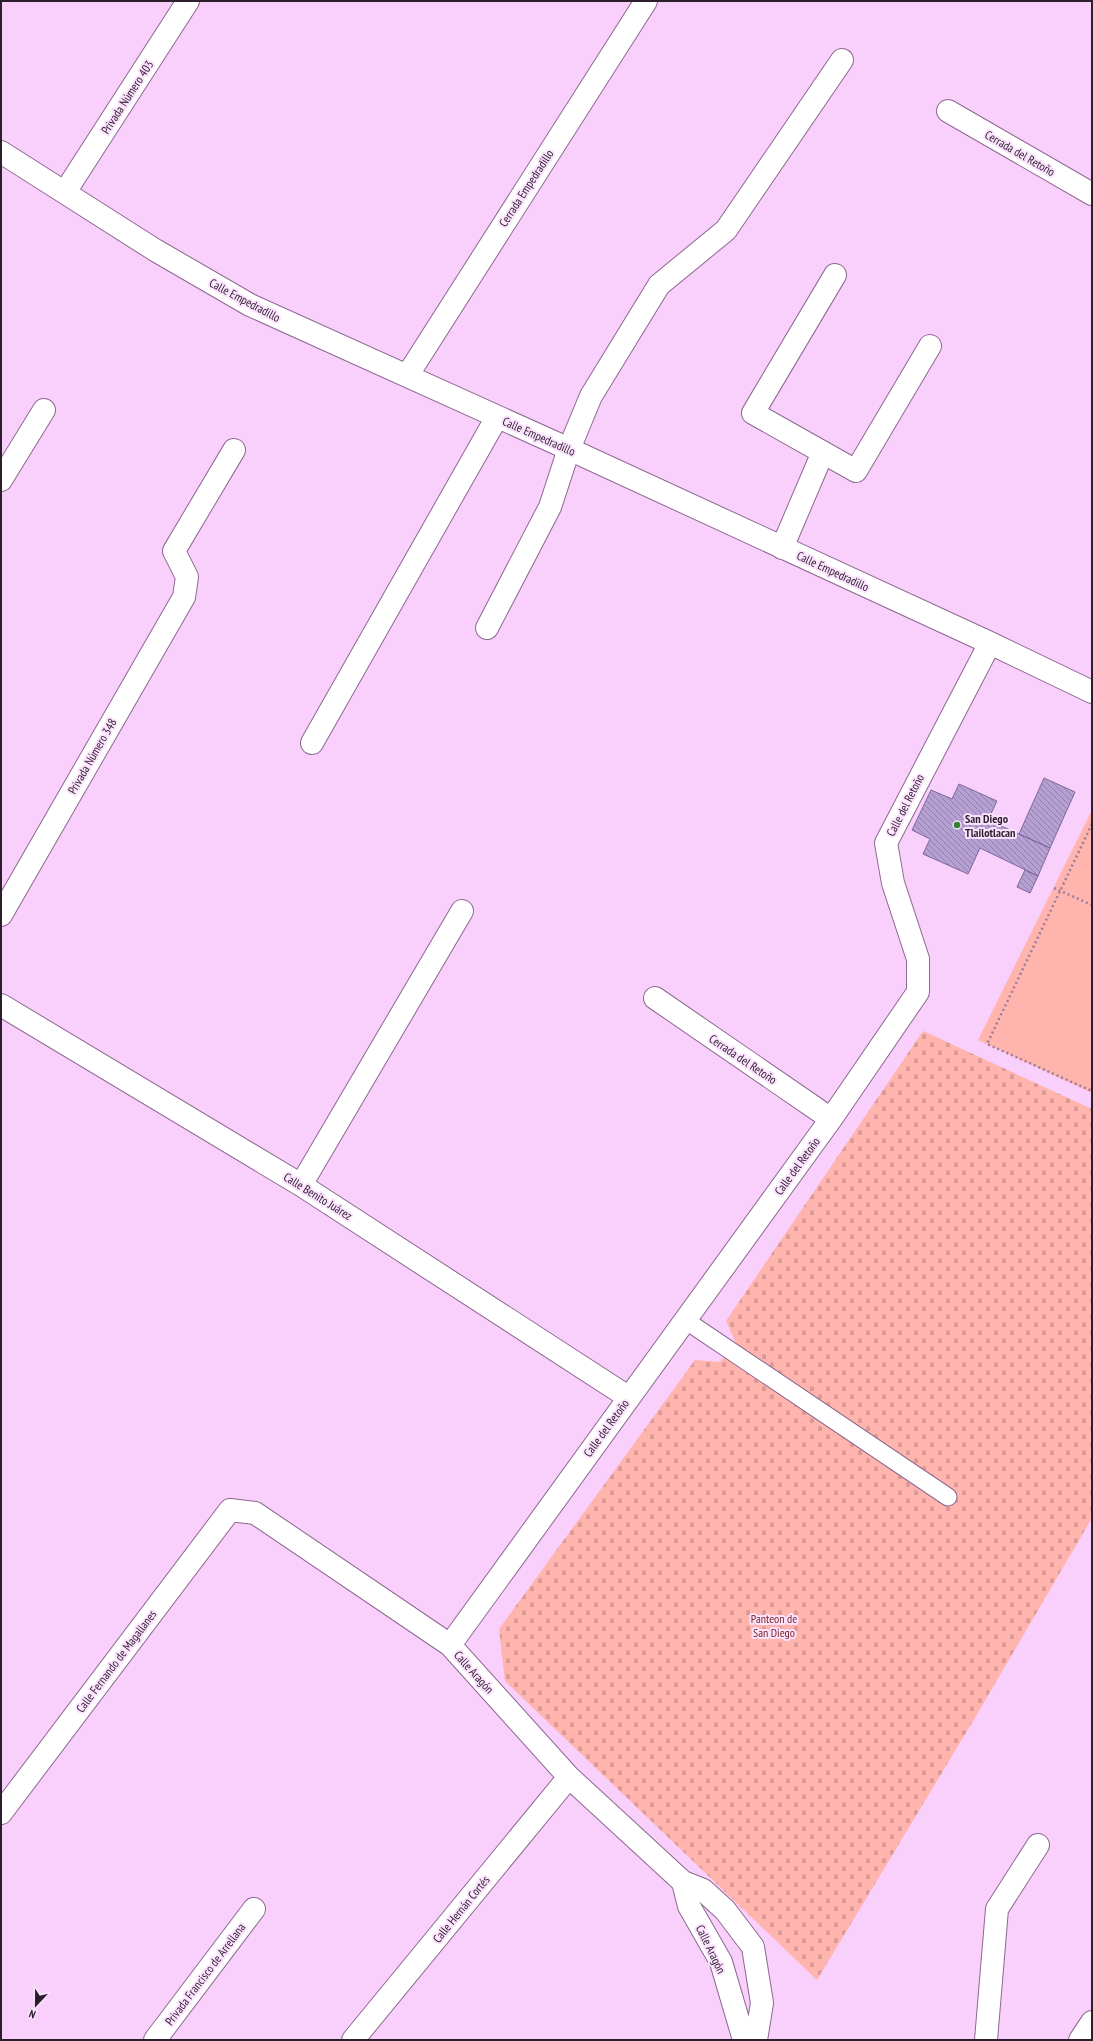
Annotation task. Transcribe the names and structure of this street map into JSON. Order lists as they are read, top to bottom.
{
  "streets": {
    "street": [
      "Privada Número 403",
      "Cerrada del Retoño",
      "Cerrada Empedradillo",
      "Calle Empedradillo",
      "Privada Número 348",
      "Calle del Retoño",
      "Calle Benito Juárez",
      "Calle Fernando de Magallanes",
      "Calle Aragón",
      "Calle Hernán Cortés",
      "Privada Francisco de Arrellana"
    ]
  },
  "crossings": [
    ["Privada Número 403", "Calle Empedradillo"],
    ["Cerrada del Retoño", "Calle del Retoño"],
    ["Cerrada Empedradillo", "Calle Empedradillo"],
    ["Calle Empedradillo", "Calle del Retoño"],
    ["Calle del Retoño", "Calle Benito Juárez"],
    ["Calle del Retoño", "Calle Aragón"],
    ["Calle Fernando de Magallanes", "Calle Aragón"],
    ["Calle Aragón", "Calle Hernán Cortés"]
  ],
  "parks": ["Panteon de San Diego"],
  "places": ["San Diego Tlailotlacan"],
  "north": "bottom"
}
